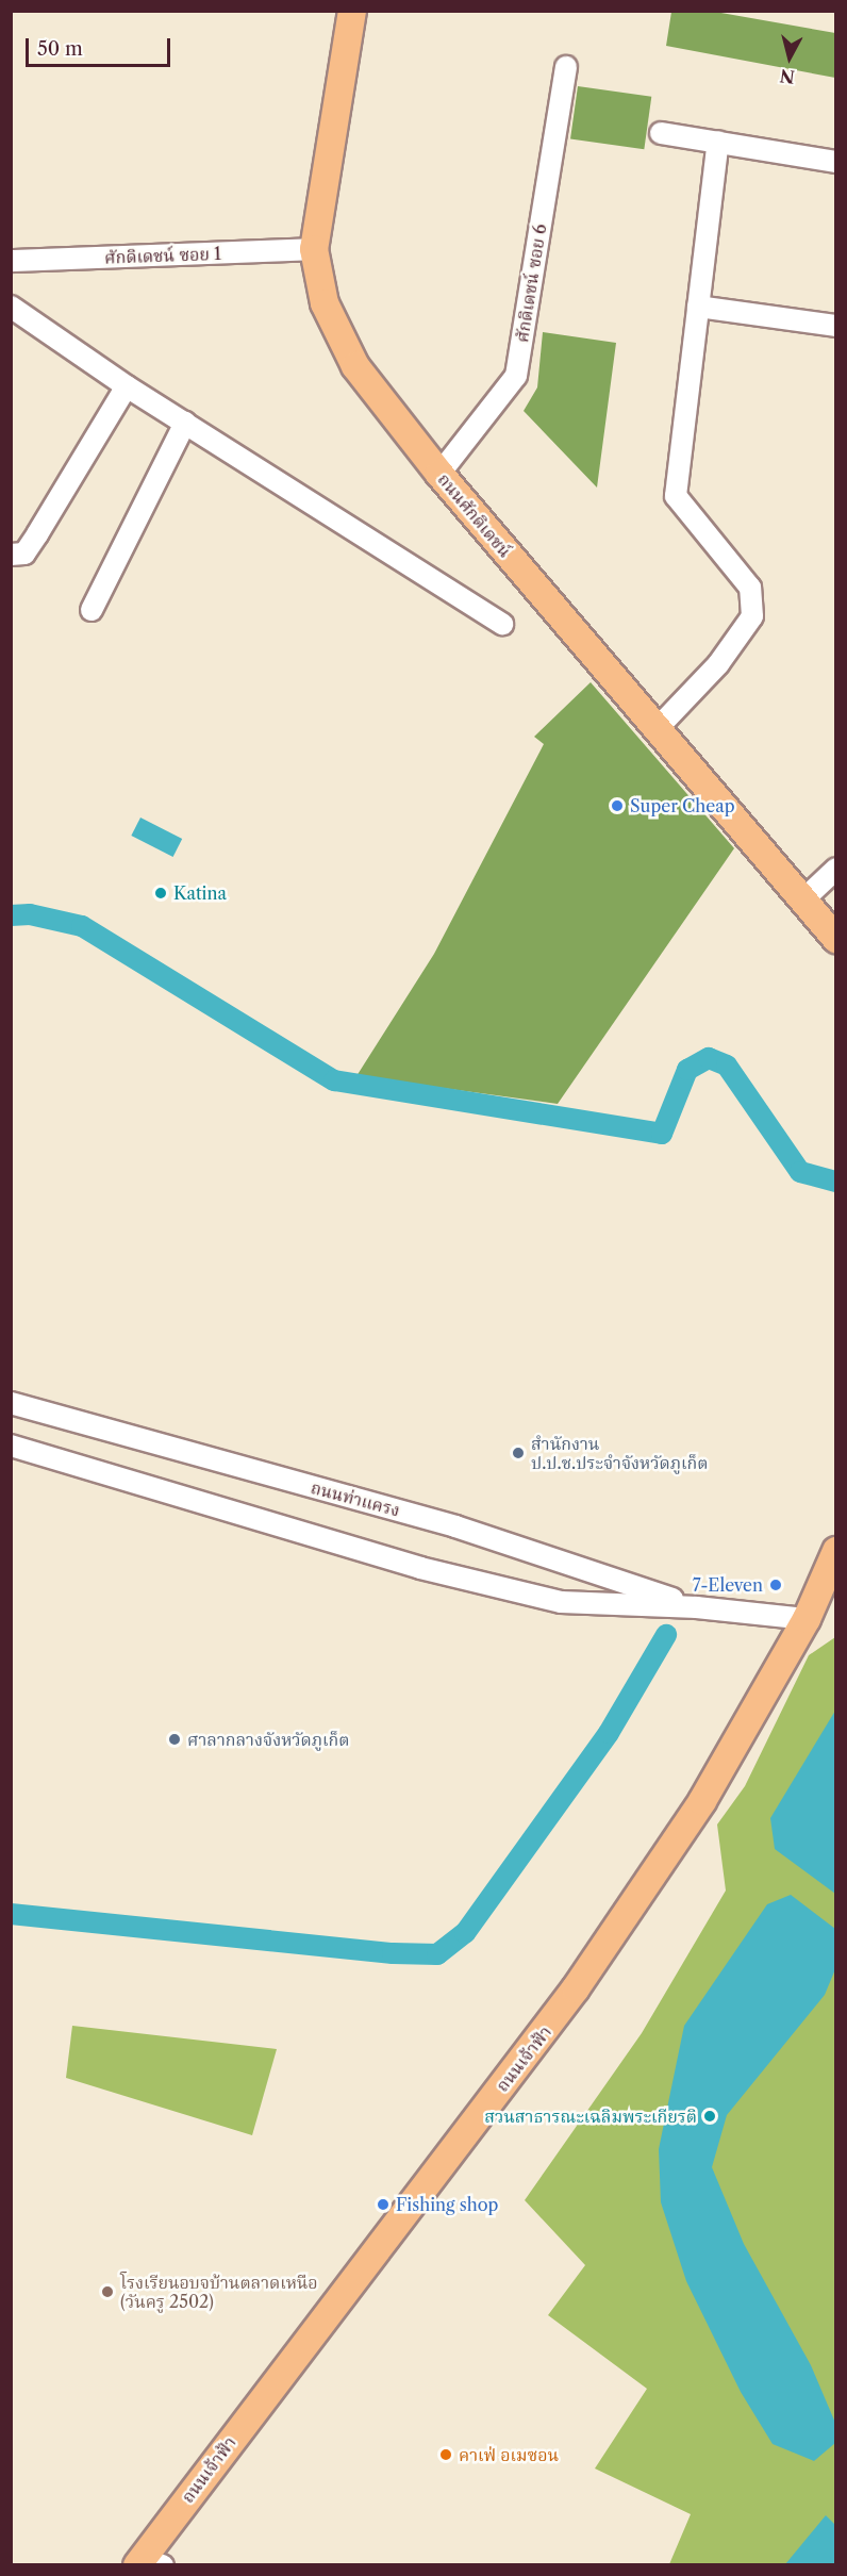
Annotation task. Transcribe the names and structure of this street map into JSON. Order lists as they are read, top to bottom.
{
  "streets": {
    "main road": ["ถนนศักดิเดชน์", "ถนนเจ้าฟ้า"],
    "street": ["ศักดิเดชน์ ซอย 1", "ศักดิเดชน์ ซอย 6", "ถนนท่าแครง"]
  },
  "crossings": [
    ["ศักดิเดชน์ ซอย 1", "ถนนศักดิเดชน์"],
    ["ศักดิเดชน์ ซอย 6", "ถนนศักดิเดชน์"],
    ["ถนนท่าแครง", "ถนนเจ้าฟ้า"]
  ],
  "places": [
    "Super Cheap",
    "Katina",
    "สำนักงาน ป.ป.ช.ประจำจังหวัดภูเก็ต",
    "7-Eleven",
    "ศาลากลางจังหวัดภูเก็ต",
    "สวนสาธารณะเฉลิมพระเกียรติ",
    "Fishing shop",
    "โรงเรียนอบจบ้านตลาดเหนือ (วันครู 2502)",
    "คาเฟ่ อเมซอน"
  ],
  "scale_bar": "50 m",
  "north": "bottom"
}
